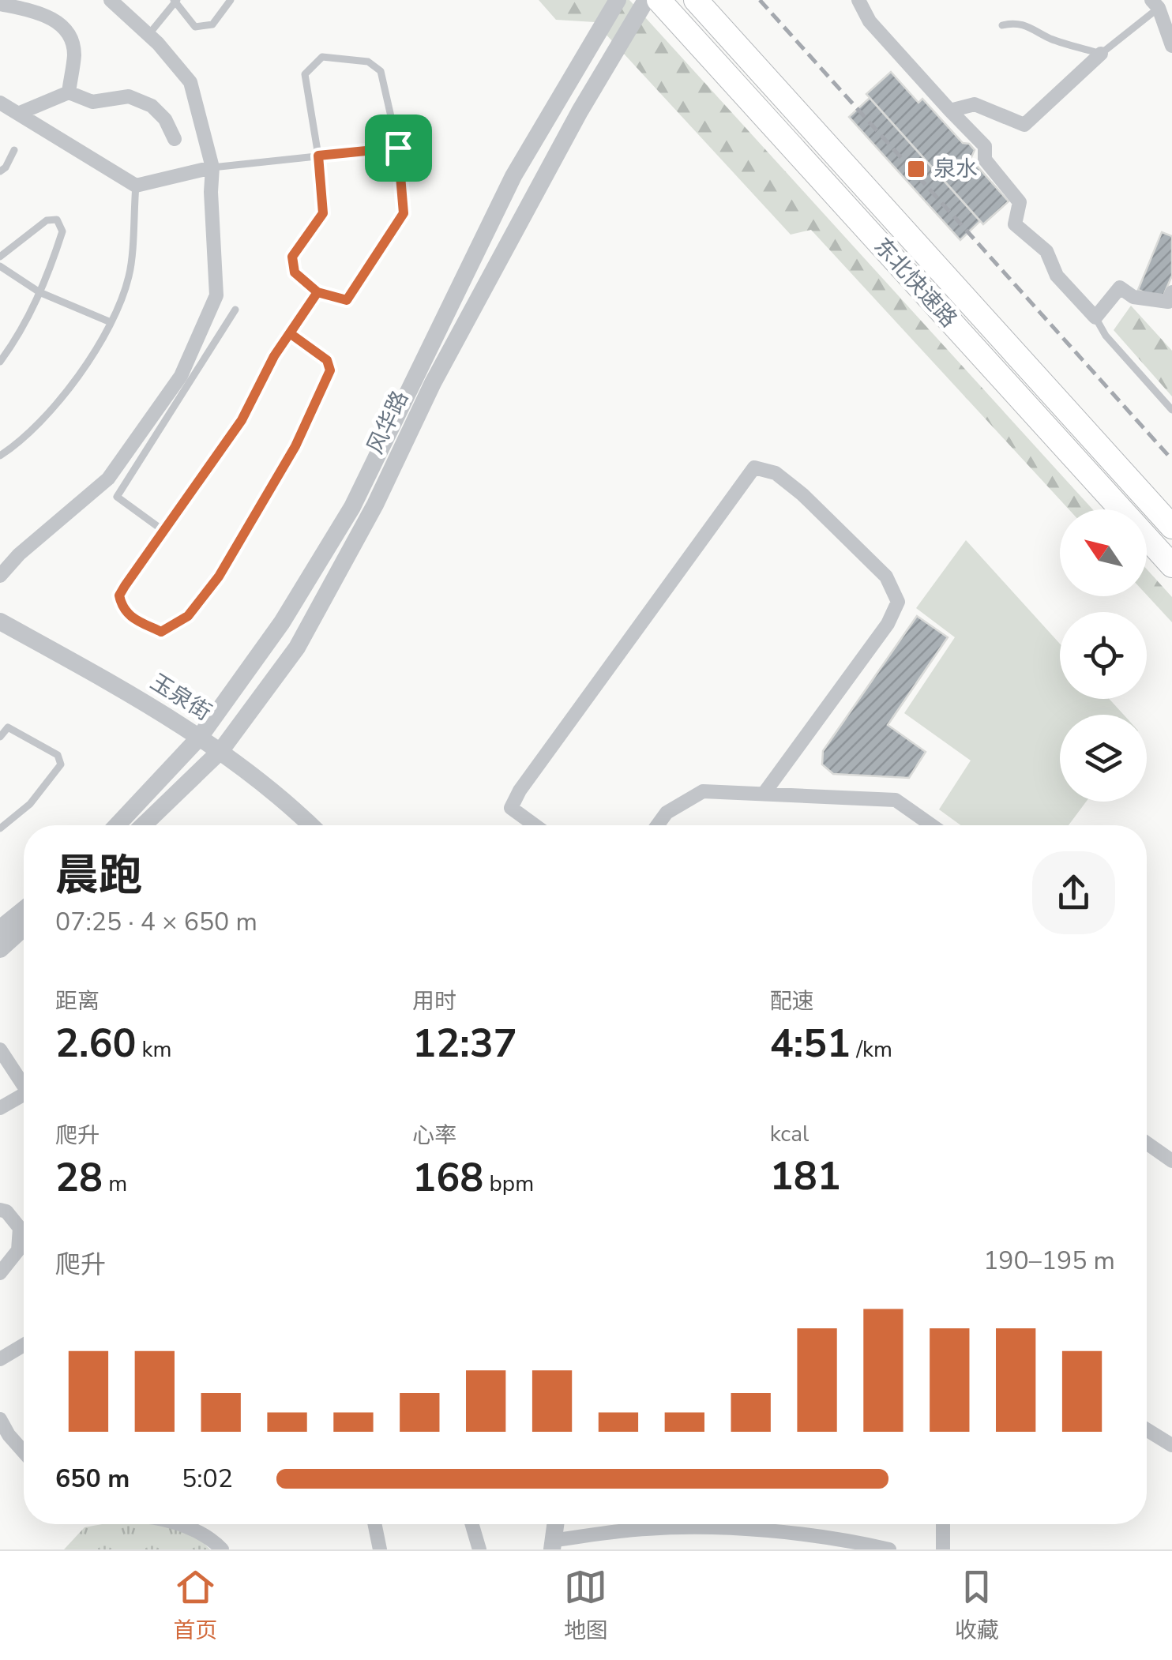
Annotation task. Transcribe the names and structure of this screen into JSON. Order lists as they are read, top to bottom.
{
  "streets": {
    "highway": ["东北快速路"],
    "street": ["风华路", "玉泉街"]
  },
  "crossings": [
    ["风华路", "玉泉街"]
  ],
  "places": {
    "transit": ["泉水"]
  },
  "north": "top left",
  "page": {
    "heading": ["晨跑", "07:25 · 4 × 650 m"],
    "stats": [
      ["距离", "2.60 km"],
      ["用时", "12:37"],
      ["配速", "4:51 /km"],
      ["爬升", "28 m"],
      ["心率", "168 bpm"],
      ["kcal", "181"]
    ],
    "chart": ["爬升", "190–195 m"],
    "list": [
      {
        "name": "650 m",
        "note": "5:02"
      }
    ],
    "tabs": ["首页", "地图", "收藏"]
  }
}
